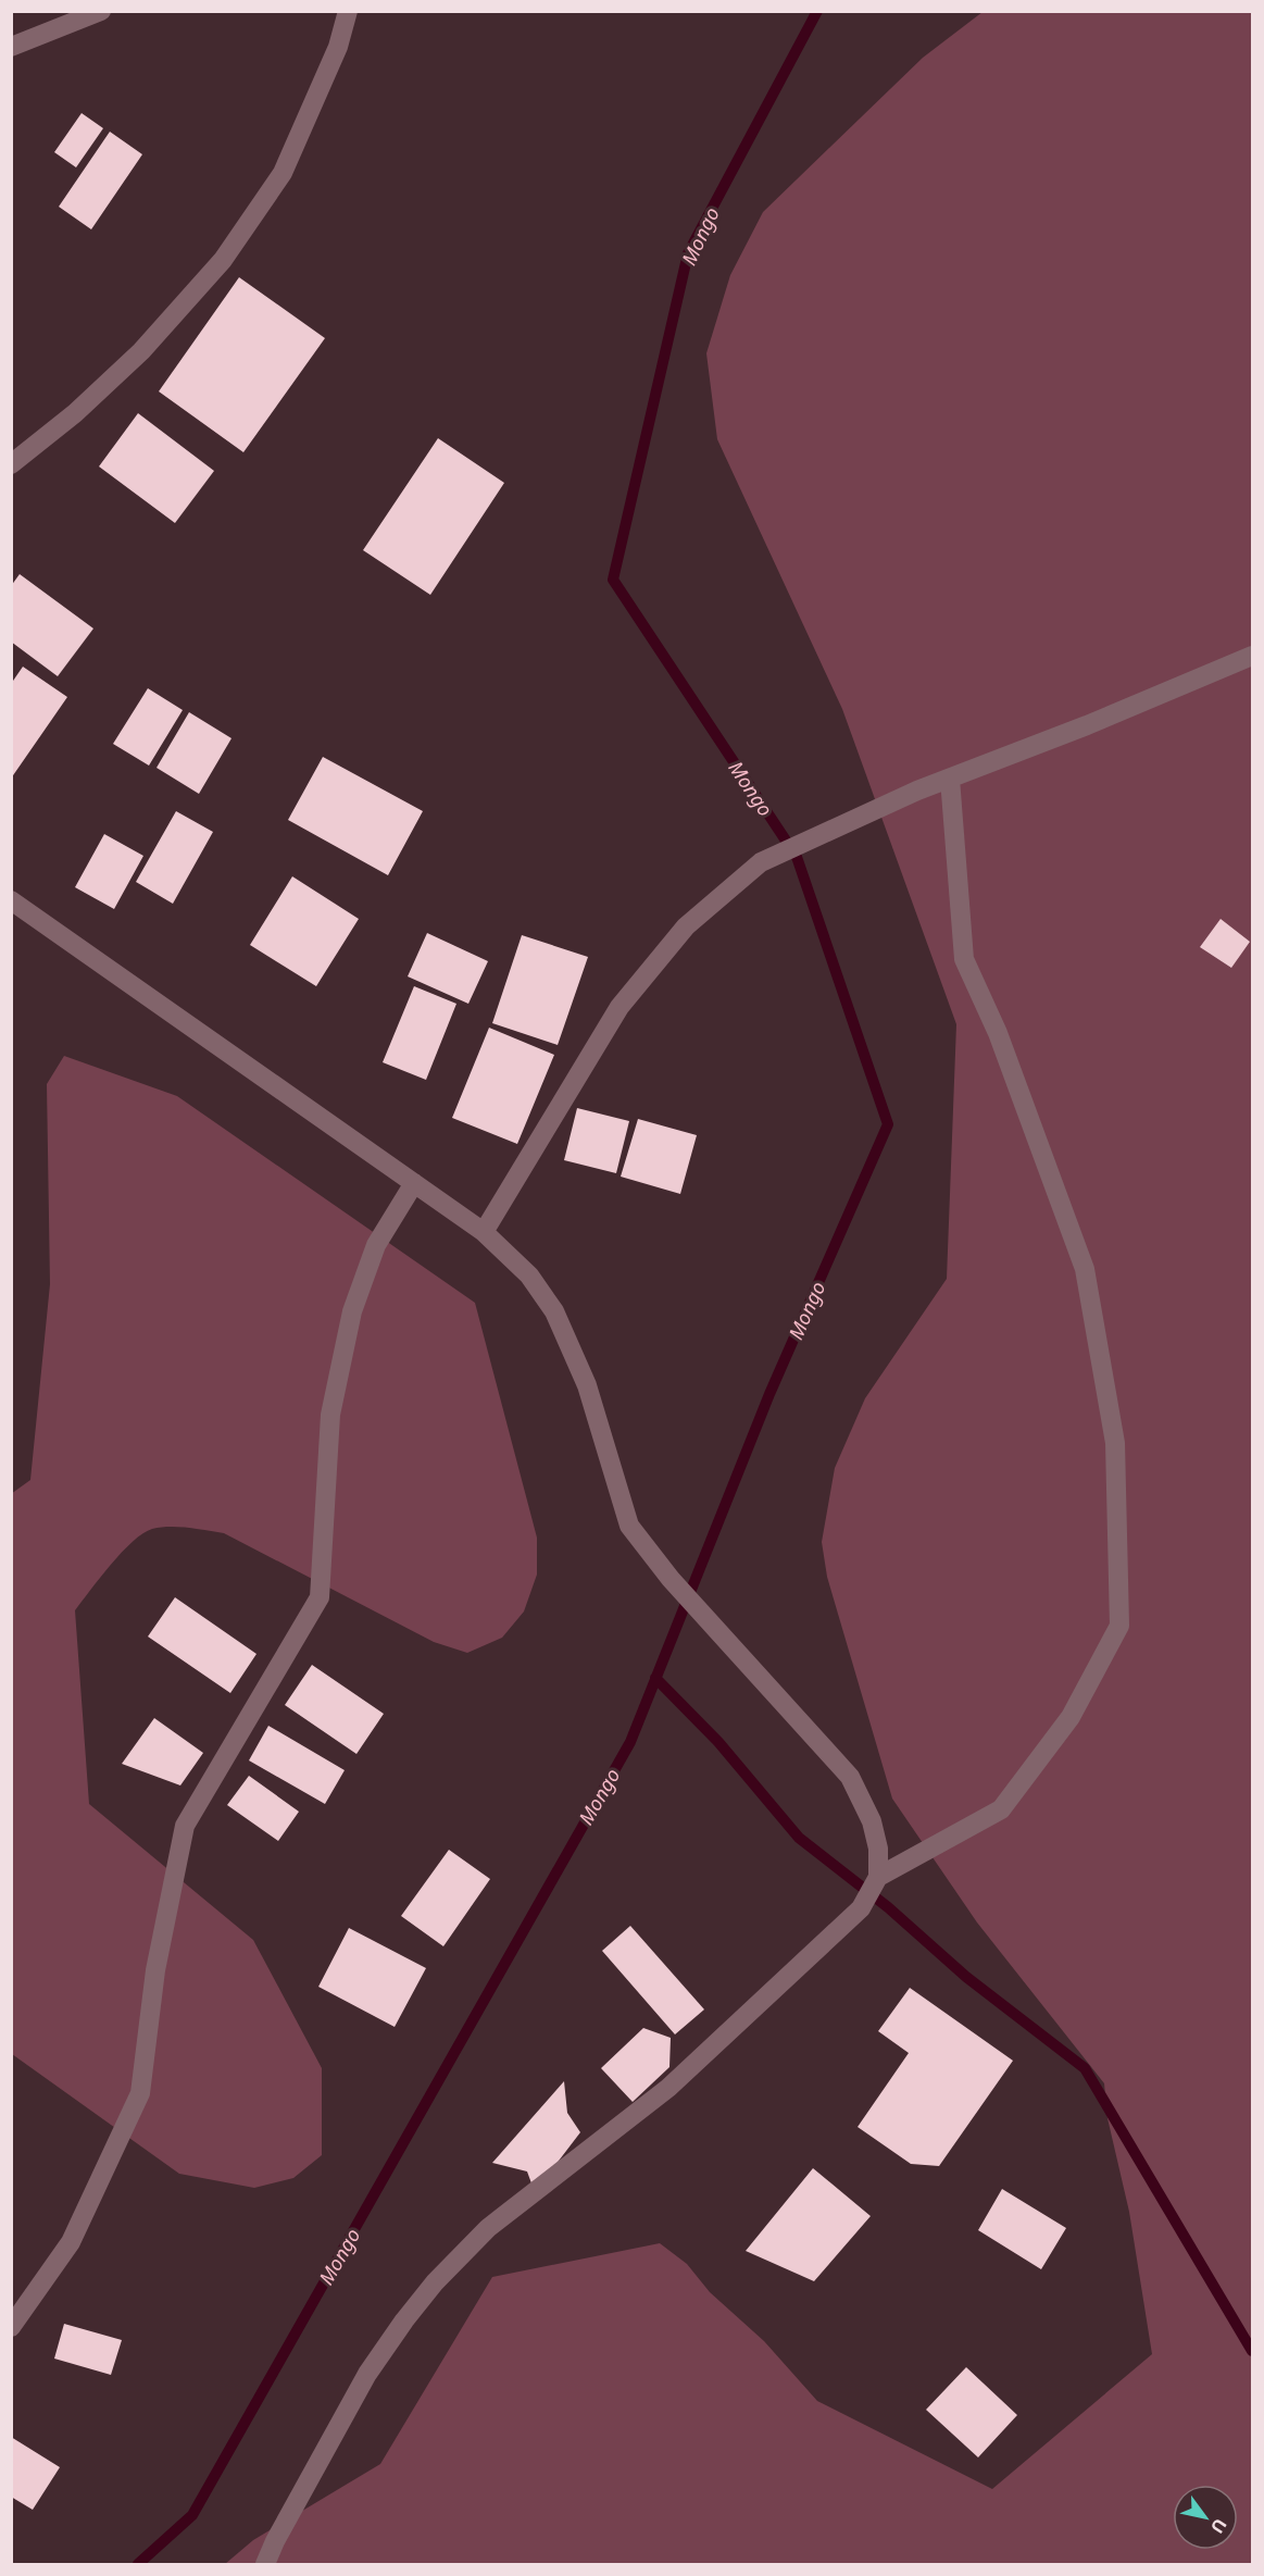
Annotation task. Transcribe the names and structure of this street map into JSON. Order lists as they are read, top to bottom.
{
  "water": ["Mongo"],
  "north": "bottom right"
}
